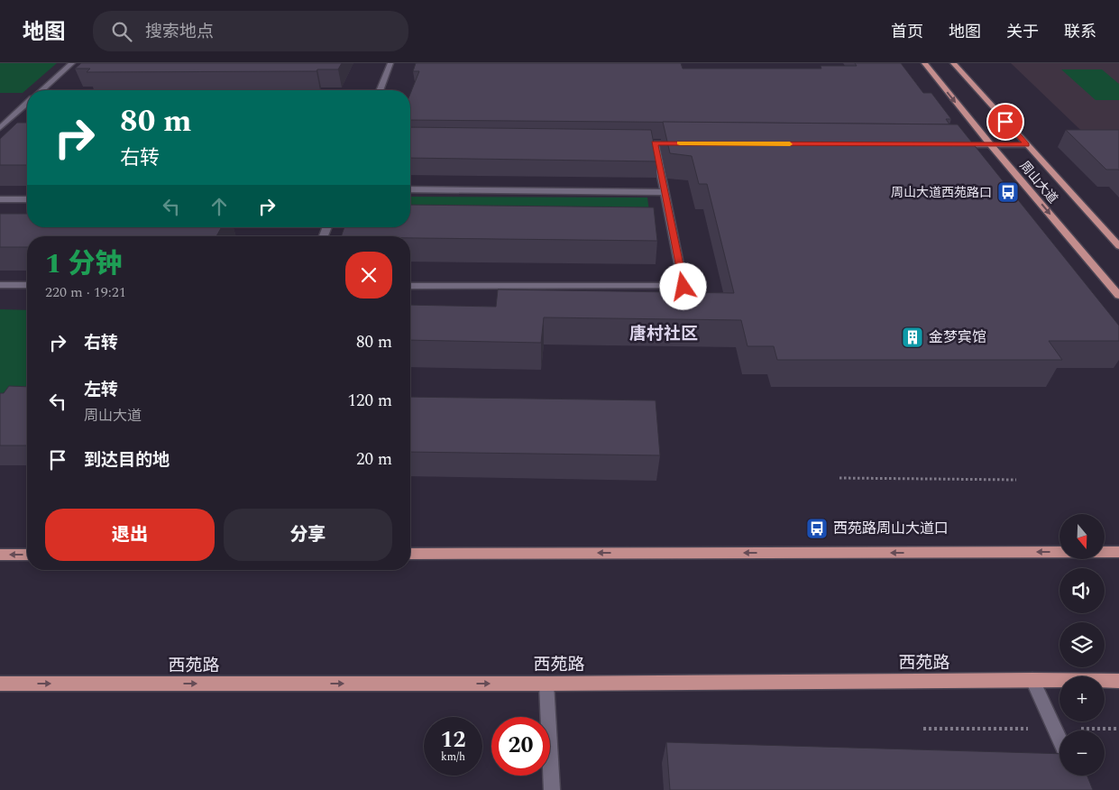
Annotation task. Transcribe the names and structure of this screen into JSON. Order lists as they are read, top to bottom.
{
  "streets": {
    "main road": ["周山大道", "西苑路"]
  },
  "one_way": ["西苑路"],
  "districts": ["唐村社区"],
  "places": {
    "bus stop": ["周山大道西苑路口", "西苑路周山大道口"],
    "building": ["金梦宾馆"]
  },
  "north": "bottom",
  "page": {
    "header": "地图",
    "search": "搜索地点",
    "nav": [
      "首页",
      "地图",
      "关于",
      "联系"
    ],
    "turn": ["80 m", "右转"],
    "heading": ["1 分钟", "220 m · 19:21"],
    "list": [
      {
        "name": "右转",
        "value": "80 m"
      },
      {
        "name": "左转",
        "note": "周山大道",
        "value": "120 m"
      },
      {
        "name": "到达目的地",
        "value": "20 m"
      }
    ],
    "buttons": ["退出", "分享"],
    "map_buttons": ["+", "−"],
    "speed": "12 km/h",
    "limit": "20"
  }
}
